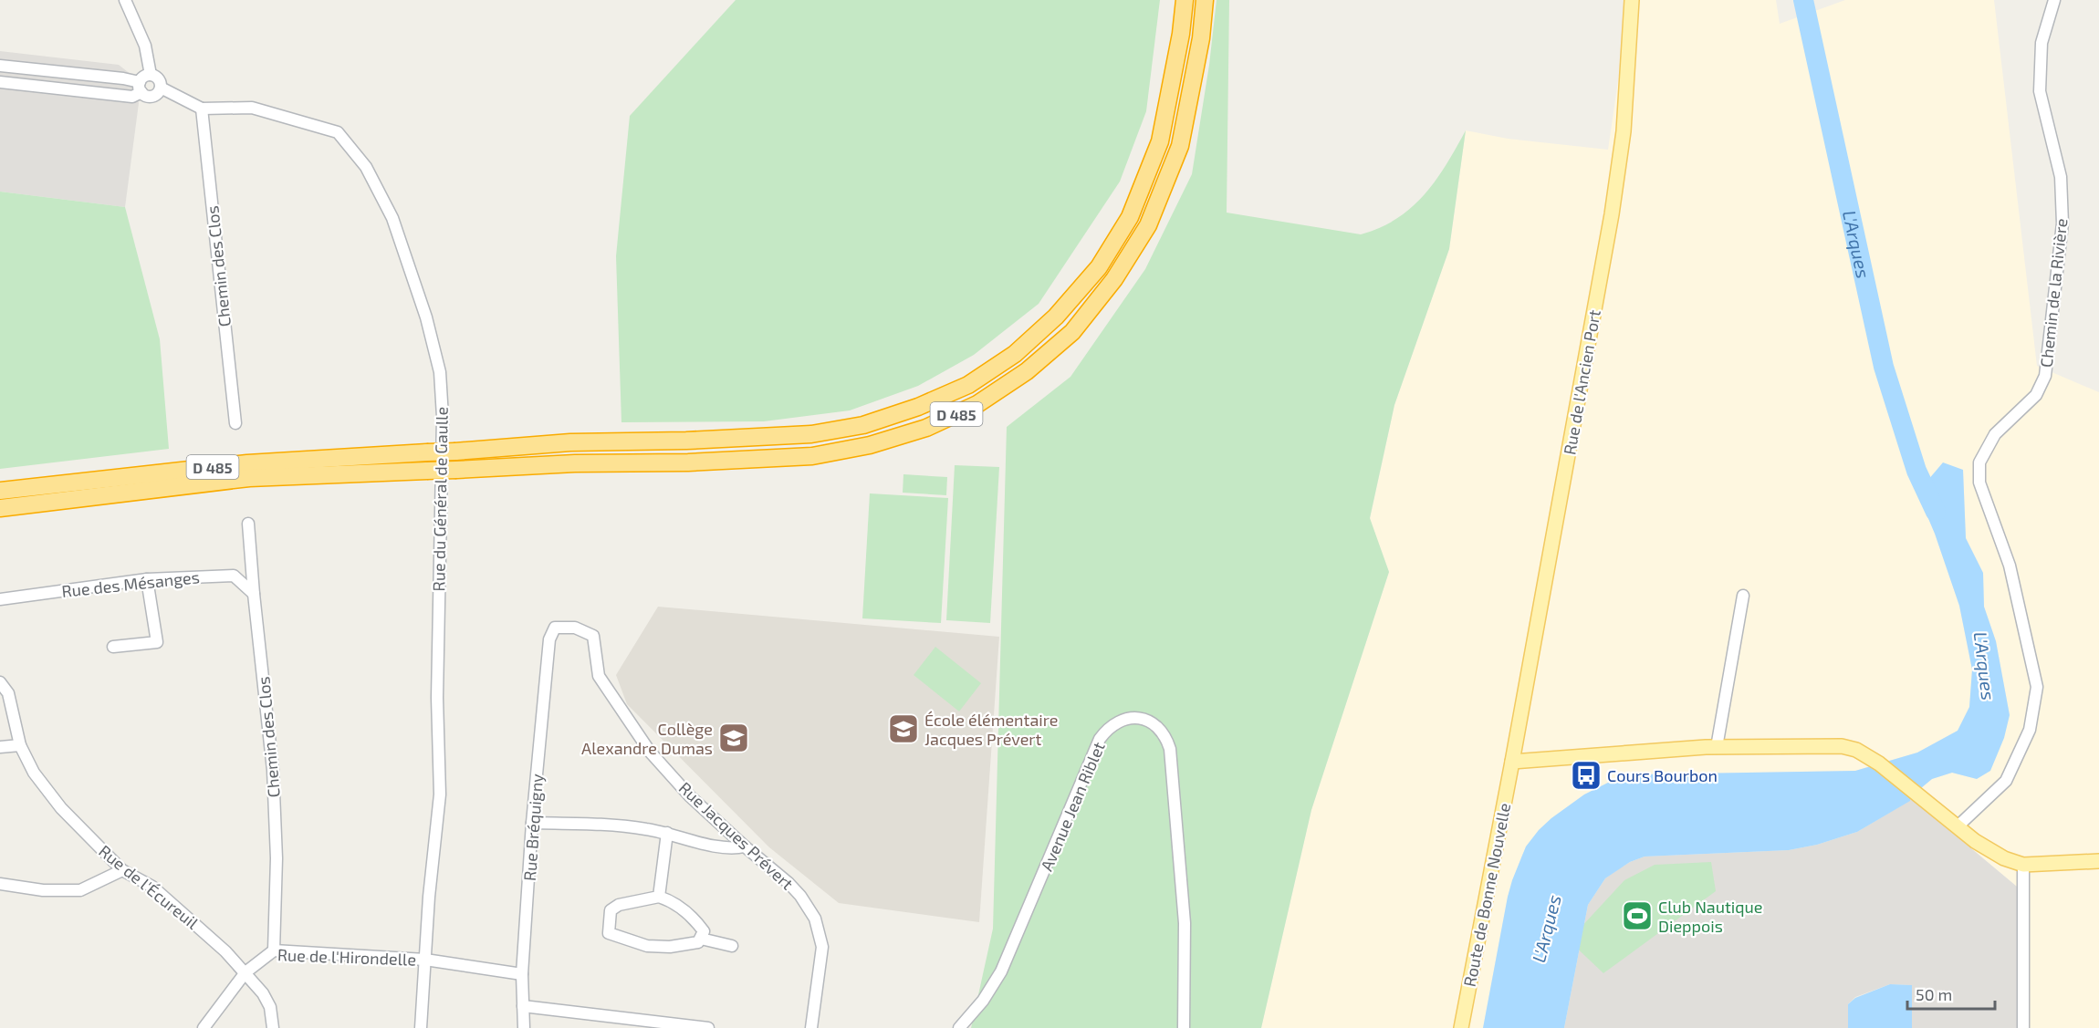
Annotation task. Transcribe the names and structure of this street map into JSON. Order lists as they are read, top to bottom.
{
  "streets": {
    "highway": ["D 485"],
    "main road": ["Rue de l'Ancien Port", "Route de Bonne Nouvelle"],
    "street": [
      "Chemin des Clos",
      "Chemin de la Rivière",
      "Rue du Général de Gaulle",
      "Rue des Mésanges",
      "Avenue Jean Riblet",
      "Rue Bréquigny",
      "Rue Jacques Prévert",
      "Rue de l'Écureuil",
      "Rue de l'Hirondelle"
    ]
  },
  "crossings": [
    ["Chemin des Clos", "Rue du Général de Gaulle"],
    ["Chemin des Clos", "Rue des Mésanges"],
    ["Chemin des Clos", "Rue de l'Hirondelle"],
    ["Rue de l'Ancien Port", "Route de Bonne Nouvelle"],
    ["Rue du Général de Gaulle", "Rue de l'Hirondelle"],
    ["Rue Bréquigny", "Rue Jacques Prévert"],
    ["Rue Bréquigny", "Rue de l'Hirondelle"],
    ["Rue de l'Écureuil", "Rue de l'Hirondelle"]
  ],
  "water": ["L'Arques"],
  "places": {
    "school or university": ["École élémentaire Jacques Prévert", "Collège Alexandre Dumas"],
    "bus stop": ["Cours Bourbon"],
    "sports": ["Club Nautique Dieppois"]
  },
  "scale_bar": "50 m"
}
